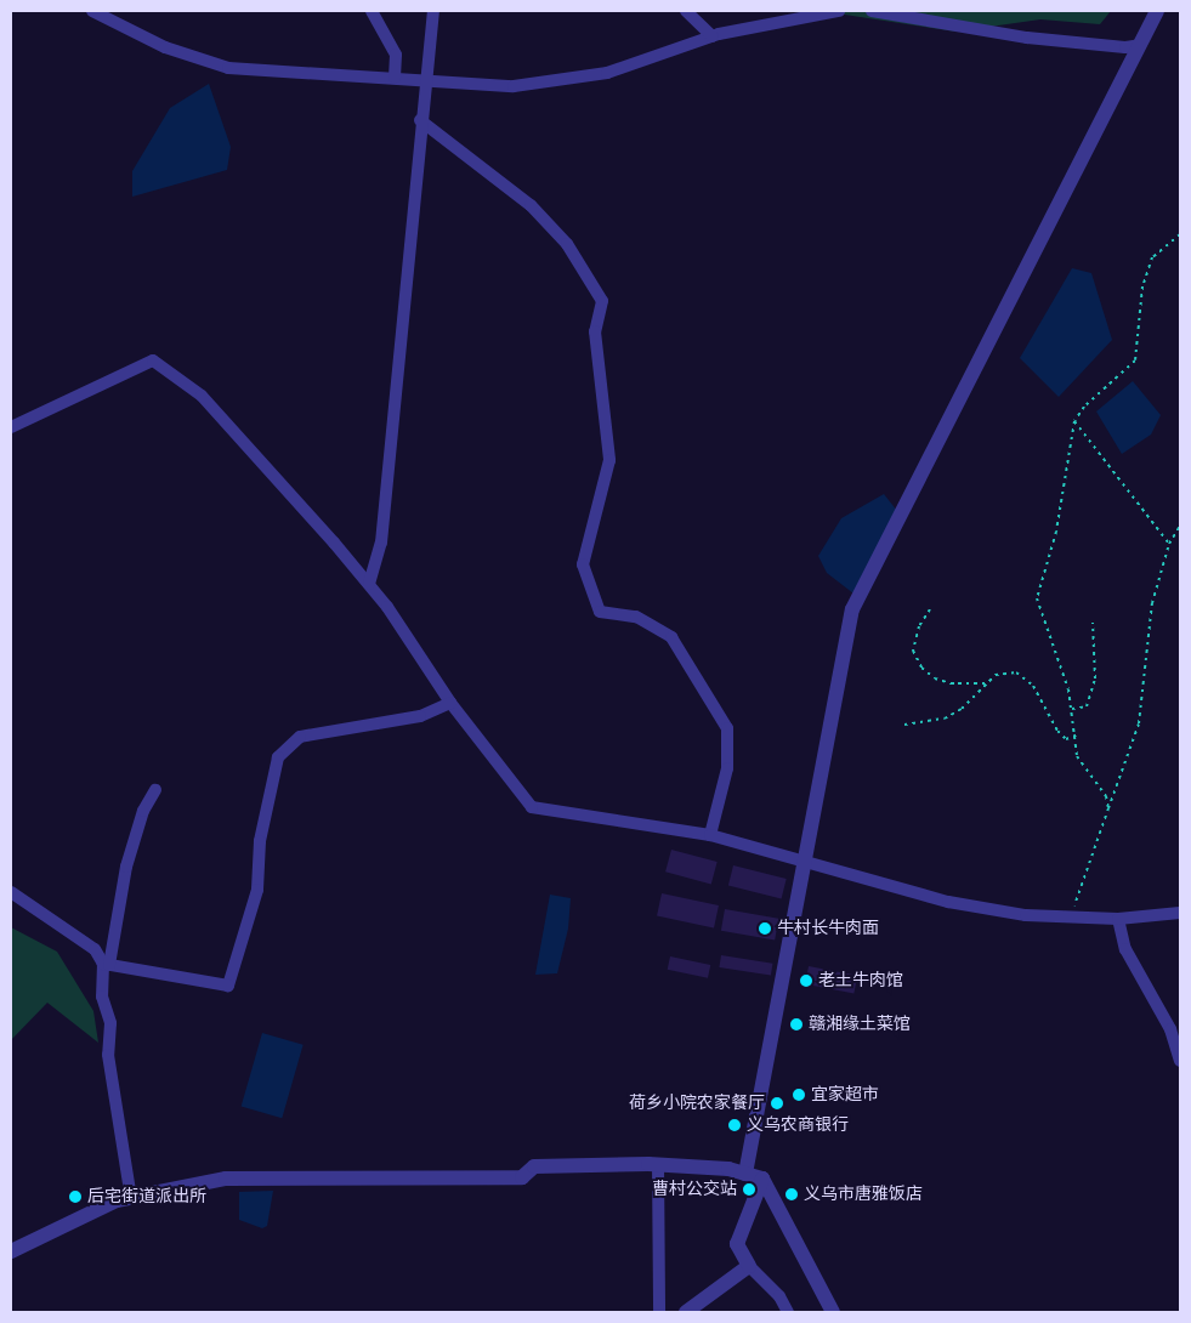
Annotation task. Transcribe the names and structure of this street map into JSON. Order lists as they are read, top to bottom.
{
  "places": [
    "牛村长牛肉面",
    "老土牛肉馆",
    "赣湘缘土菜馆",
    "宜家超市",
    "荷乡小院农家餐厅",
    "义乌农商银行",
    "曹村公交站",
    "义乌市唐雅饭店",
    "后宅街道派出所"
  ]
}
